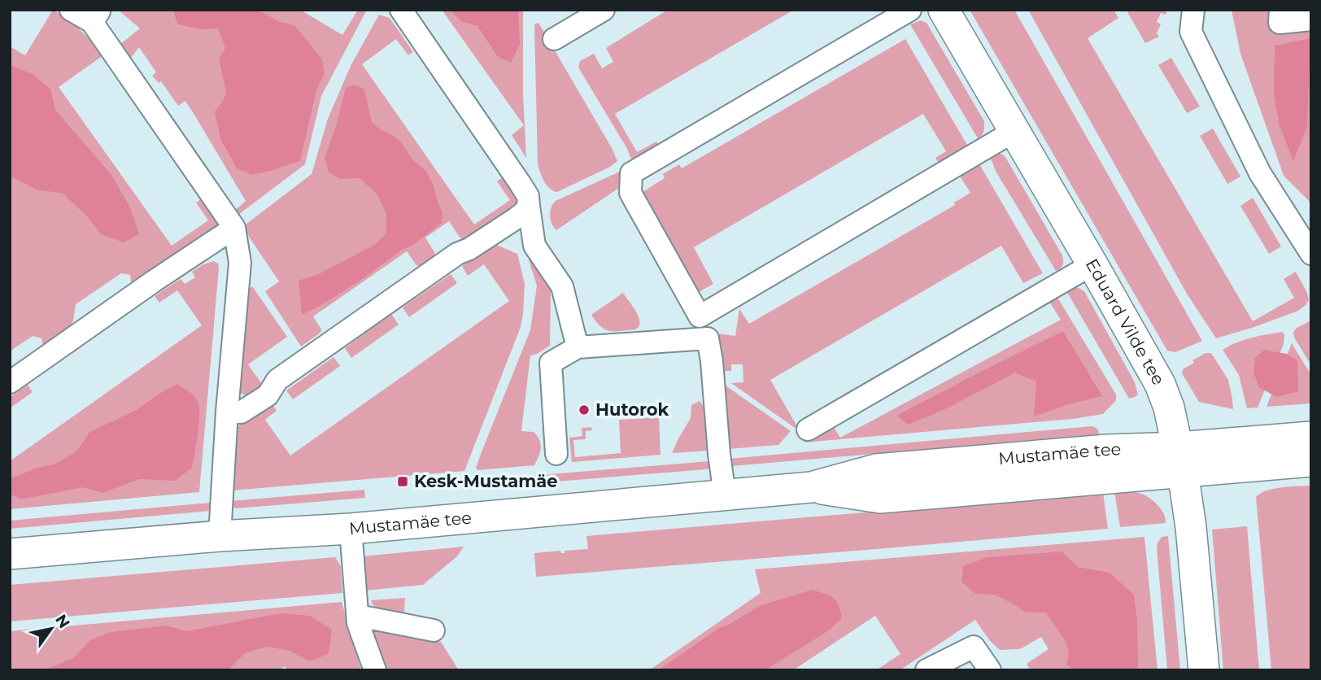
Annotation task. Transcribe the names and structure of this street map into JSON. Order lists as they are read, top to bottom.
{
  "streets": {
    "main road": ["Eduard Vilde tee", "Mustamäe tee"]
  },
  "crossings": [
    ["Eduard Vilde tee", "Mustamäe tee"]
  ],
  "places": {
    "other": ["Hutorok"],
    "transit": ["Kesk-Mustamäe"]
  },
  "north": "top right"
}
